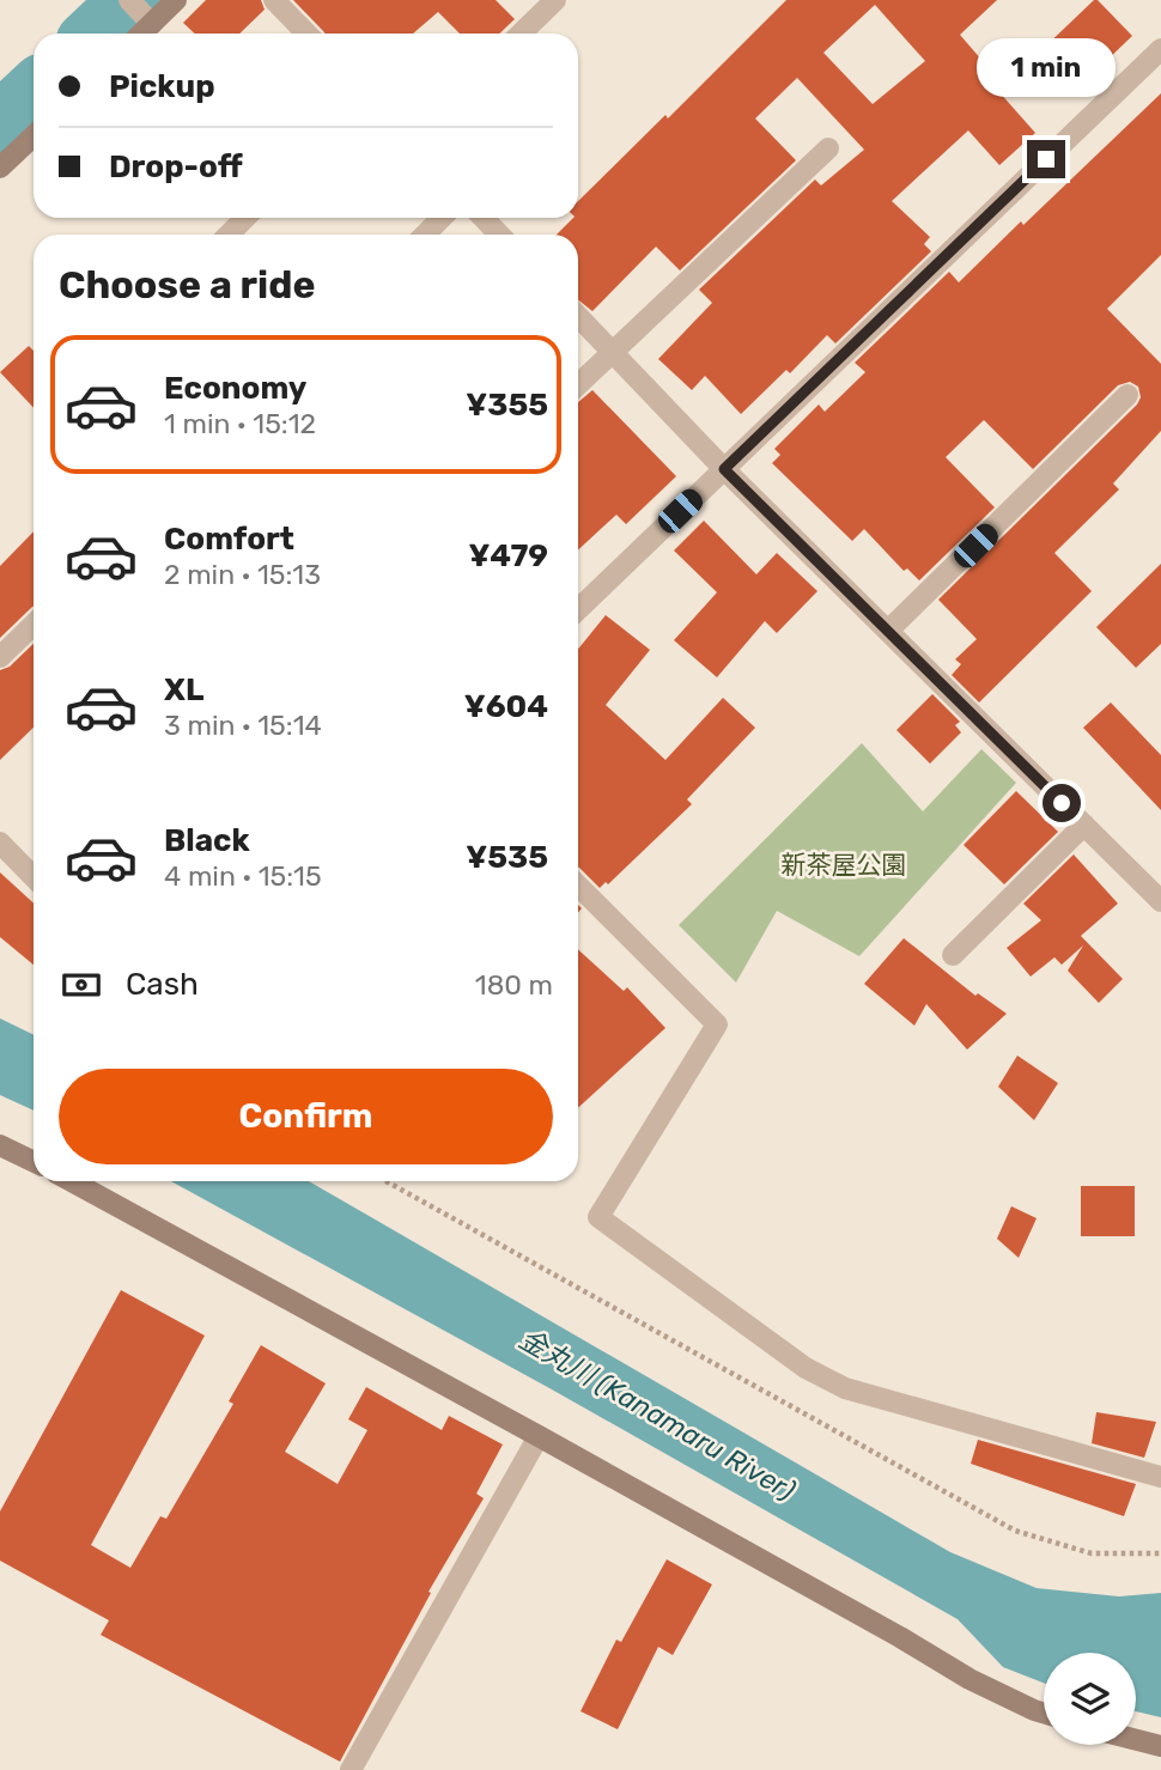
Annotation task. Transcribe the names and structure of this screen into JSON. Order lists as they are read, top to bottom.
{
  "water": ["金丸川 (Kanamaru River)"],
  "parks": ["新茶屋公園"],
  "page": {
    "banner": ["Pickup", "Drop-off"],
    "bubble": "1 min",
    "heading": "Choose a ride",
    "list": [
      {
        "name": "Economy",
        "note": "1 min · 15:12",
        "value": "¥355"
      },
      {
        "name": "Comfort",
        "note": "2 min · 15:13",
        "value": "¥479"
      },
      {
        "name": "XL",
        "note": "3 min · 15:14",
        "value": "¥604"
      },
      {
        "name": "Black",
        "note": "4 min · 15:15",
        "value": "¥535"
      }
    ],
    "pay": ["Cash", "180 m"],
    "buttons": "Confirm"
  }
}
